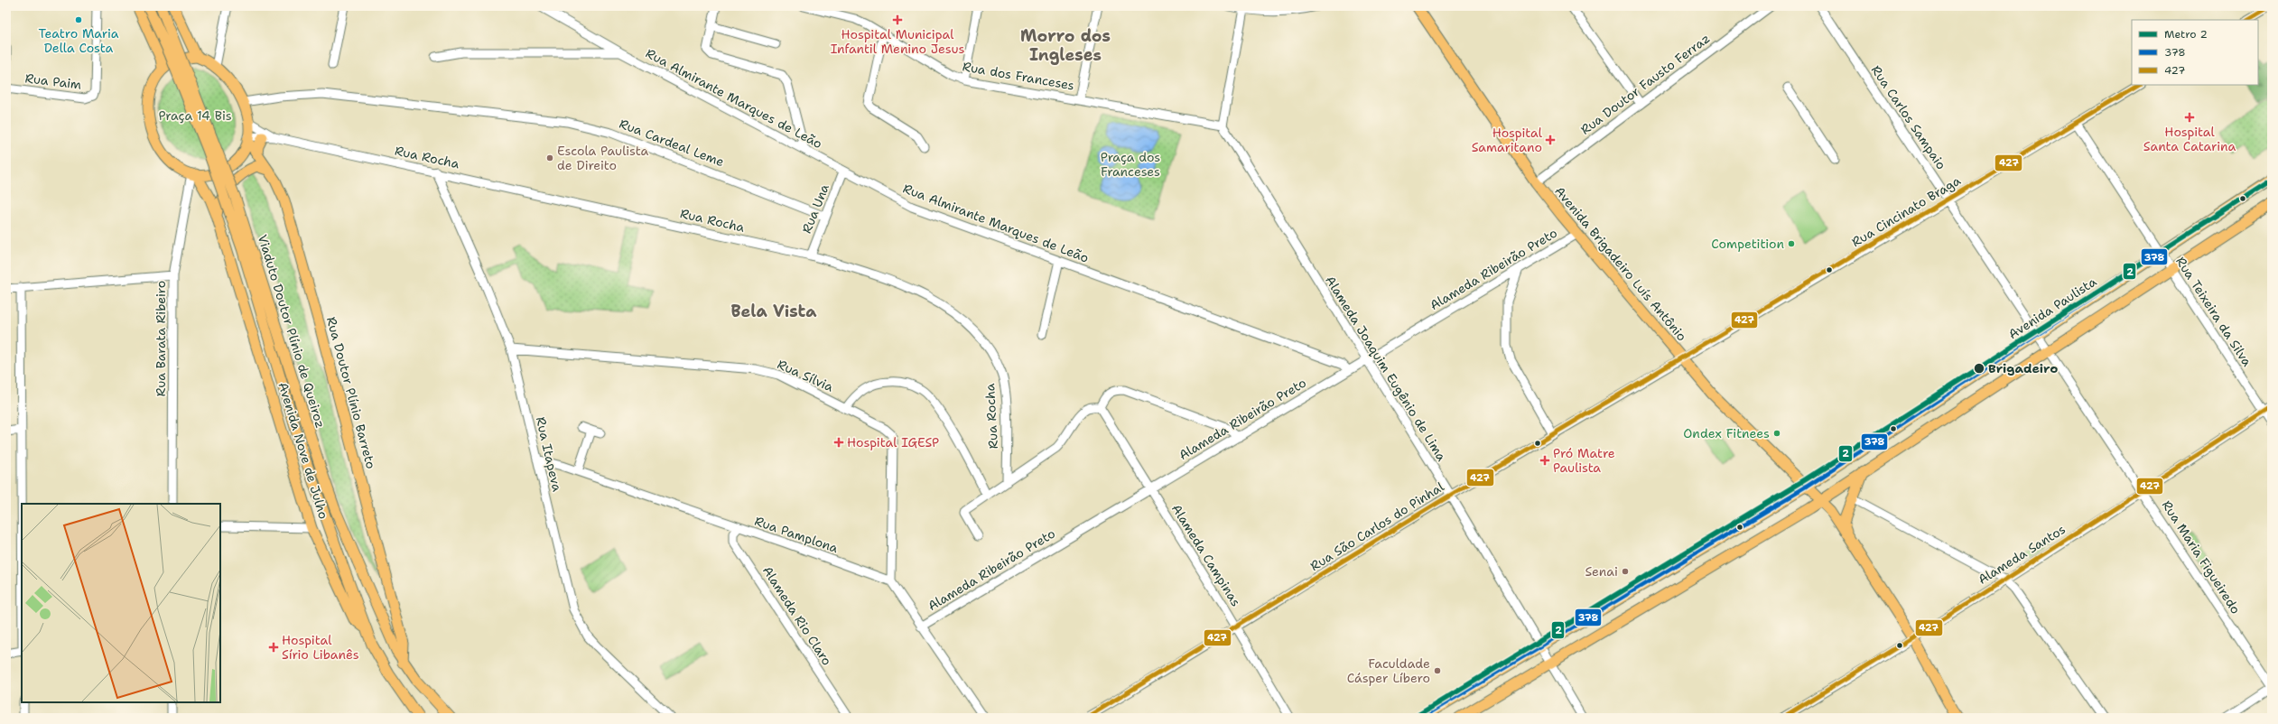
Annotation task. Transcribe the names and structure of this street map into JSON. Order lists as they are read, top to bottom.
{
  "streets": {
    "main road": [
      "Avenida Brigadeiro Luís Antônio",
      "Avenida Paulista",
      "Viaduto Doutor Plínio de Queiroz",
      "Rua Doutor Plínio Barreto",
      "Avenida Nove de Julho"
    ],
    "street": [
      "Rua dos Franceses",
      "Rua Paim",
      "Rua Doutor Fausto Ferraz",
      "Rua Almirante Marques de Leão",
      "Rua Carlos Sampaio",
      "Rua Cardeal Leme",
      "Rua Rocha",
      "Rua Una",
      "Rua Cincinato Braga",
      "Alameda Ribeirão Preto",
      "Rua Teixeira da Silva",
      "Rua Barata Ribeiro",
      "Alameda Joaquim Eugênio de Lima",
      "Rua Sílvia",
      "Rua Itapeva",
      "Rua São Carlos do Pinhal",
      "Rua Pamplona",
      "Alameda Santos",
      "Alameda Campinas",
      "Rua Maria Figueiredo",
      "Alameda Rio Claro"
    ]
  },
  "crossings": [
    ["Rua dos Franceses", "Alameda Joaquim Eugênio de Lima"],
    ["Rua Doutor Fausto Ferraz", "Avenida Brigadeiro Luís Antônio"],
    ["Rua Almirante Marques de Leão", "Rua Una"],
    ["Rua Almirante Marques de Leão", "Alameda Ribeirão Preto"],
    ["Rua Carlos Sampaio", "Rua Cincinato Braga"],
    ["Rua Carlos Sampaio", "Avenida Paulista"],
    ["Rua Carlos Sampaio", "Rua Maria Figueiredo"],
    ["Rua Cardeal Leme", "Rua Rocha"],
    ["Rua Cardeal Leme", "Rua Una"],
    ["Rua Cardeal Leme", "Rua Barata Ribeiro"],
    ["Rua Cardeal Leme", "Rua Doutor Plínio Barreto"],
    ["Rua Cardeal Leme", "Avenida Nove de Julho"],
    ["Rua Rocha", "Rua Una"],
    ["Rua Rocha", "Rua Barata Ribeiro"],
    ["Rua Rocha", "Rua Doutor Plínio Barreto"],
    ["Rua Rocha", "Avenida Nove de Julho"],
    ["Rua Rocha", "Rua Itapeva"],
    ["Rua Cincinato Braga", "Avenida Brigadeiro Luís Antônio"],
    ["Rua Cincinato Braga", "Rua Teixeira da Silva"],
    ["Rua Cincinato Braga", "Rua São Carlos do Pinhal"],
    ["Avenida Brigadeiro Luís Antônio", "Alameda Ribeirão Preto"],
    ["Avenida Brigadeiro Luís Antônio", "Avenida Paulista"],
    ["Avenida Brigadeiro Luís Antônio", "Rua São Carlos do Pinhal"],
    ["Avenida Brigadeiro Luís Antônio", "Alameda Santos"],
    ["Alameda Ribeirão Preto", "Alameda Joaquim Eugênio de Lima"],
    ["Alameda Ribeirão Preto", "Alameda Campinas"],
    ["Avenida Paulista", "Rua Teixeira da Silva"],
    ["Avenida Paulista", "Alameda Joaquim Eugênio de Lima"],
    ["Avenida Paulista", "Rua Maria Figueiredo"],
    ["Rua Teixeira da Silva", "Alameda Santos"],
    ["Viaduto Doutor Plínio de Queiroz", "Rua Doutor Plínio Barreto"],
    ["Viaduto Doutor Plínio de Queiroz", "Avenida Nove de Julho"],
    ["Rua Barata Ribeiro", "Rua Doutor Plínio Barreto"],
    ["Rua Barata Ribeiro", "Avenida Nove de Julho"],
    ["Alameda Joaquim Eugênio de Lima", "Rua São Carlos do Pinhal"],
    ["Rua Sílvia", "Rua Itapeva"],
    ["Rua Sílvia", "Rua Pamplona"],
    ["Rua Doutor Plínio Barreto", "Avenida Nove de Julho"],
    ["Rua Itapeva", "Rua Pamplona"],
    ["Rua São Carlos do Pinhal", "Alameda Campinas"],
    ["Rua Pamplona", "Alameda Rio Claro"],
    ["Alameda Santos", "Rua Maria Figueiredo"]
  ],
  "districts": ["Morro dos Ingleses", "Bela Vista"],
  "parks": ["Praça 14 Bis", "Praça dos Franceses"],
  "places": {
    "other": [
      "Teatro Maria Della Costa",
      "Escola Paulista de Direito",
      "Competition",
      "Brigadeiro",
      "Ondex Fitnees",
      "Senai",
      "Faculdade Cásper Líbero"
    ],
    "health": [
      "Hospital Municipal Infantil Menino Jesus",
      "Hospital Santa Catarina",
      "Hospital Samaritano",
      "Hospital IGESP",
      "Pró Matre Paulista",
      "Hospital Sírio Libanês"
    ]
  },
  "lines": ["transit line 427", "transit line 378", "metro line 2"],
  "legend": ["Metro 2", "378", "427"]
}
